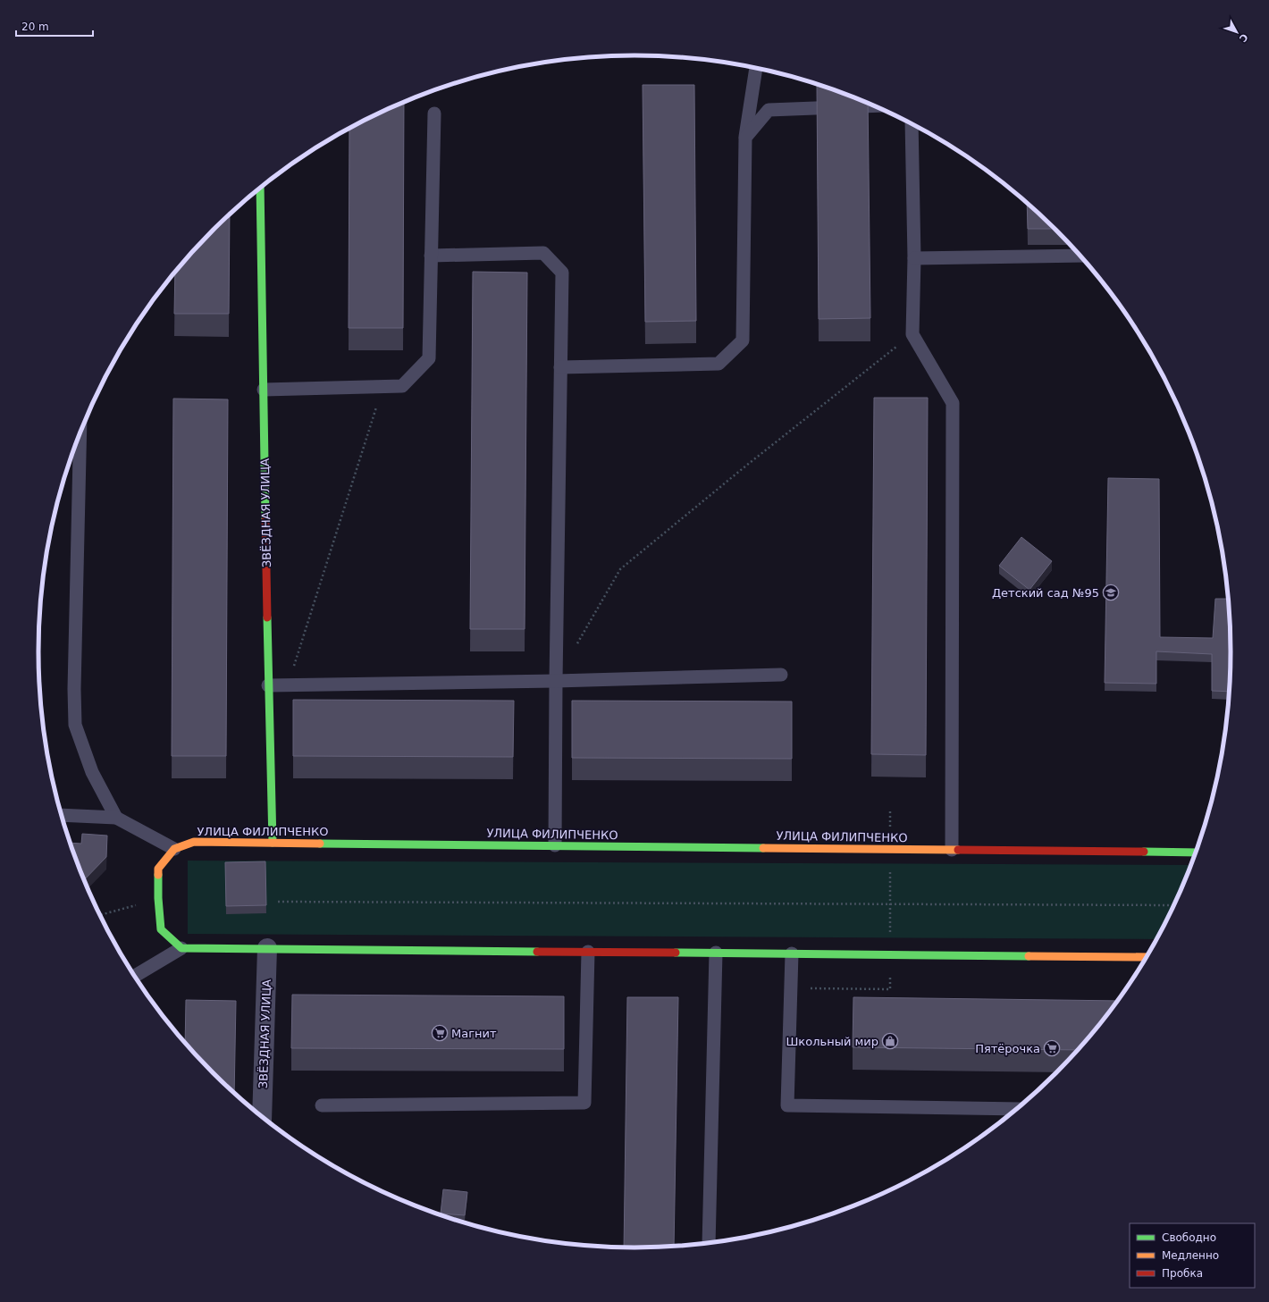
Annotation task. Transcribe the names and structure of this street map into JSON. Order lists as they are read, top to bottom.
{
  "streets": {
    "street": ["ЗВЁЗДНАЯ УЛИЦА", "УЛИЦА ФИЛИПЧЕНКО"]
  },
  "crossings": [
    ["ЗВЁЗДНАЯ УЛИЦА", "УЛИЦА ФИЛИПЧЕНКО"]
  ],
  "places": {
    "school or university": ["Детский сад №95"],
    "supermarket": ["Магнит", "Пятёрочка"],
    "shop": ["Школьный мир"]
  },
  "legend": ["Свободно", "Медленно", "Пробка"],
  "scale_bar": "20 m",
  "north": "bottom right"
}
